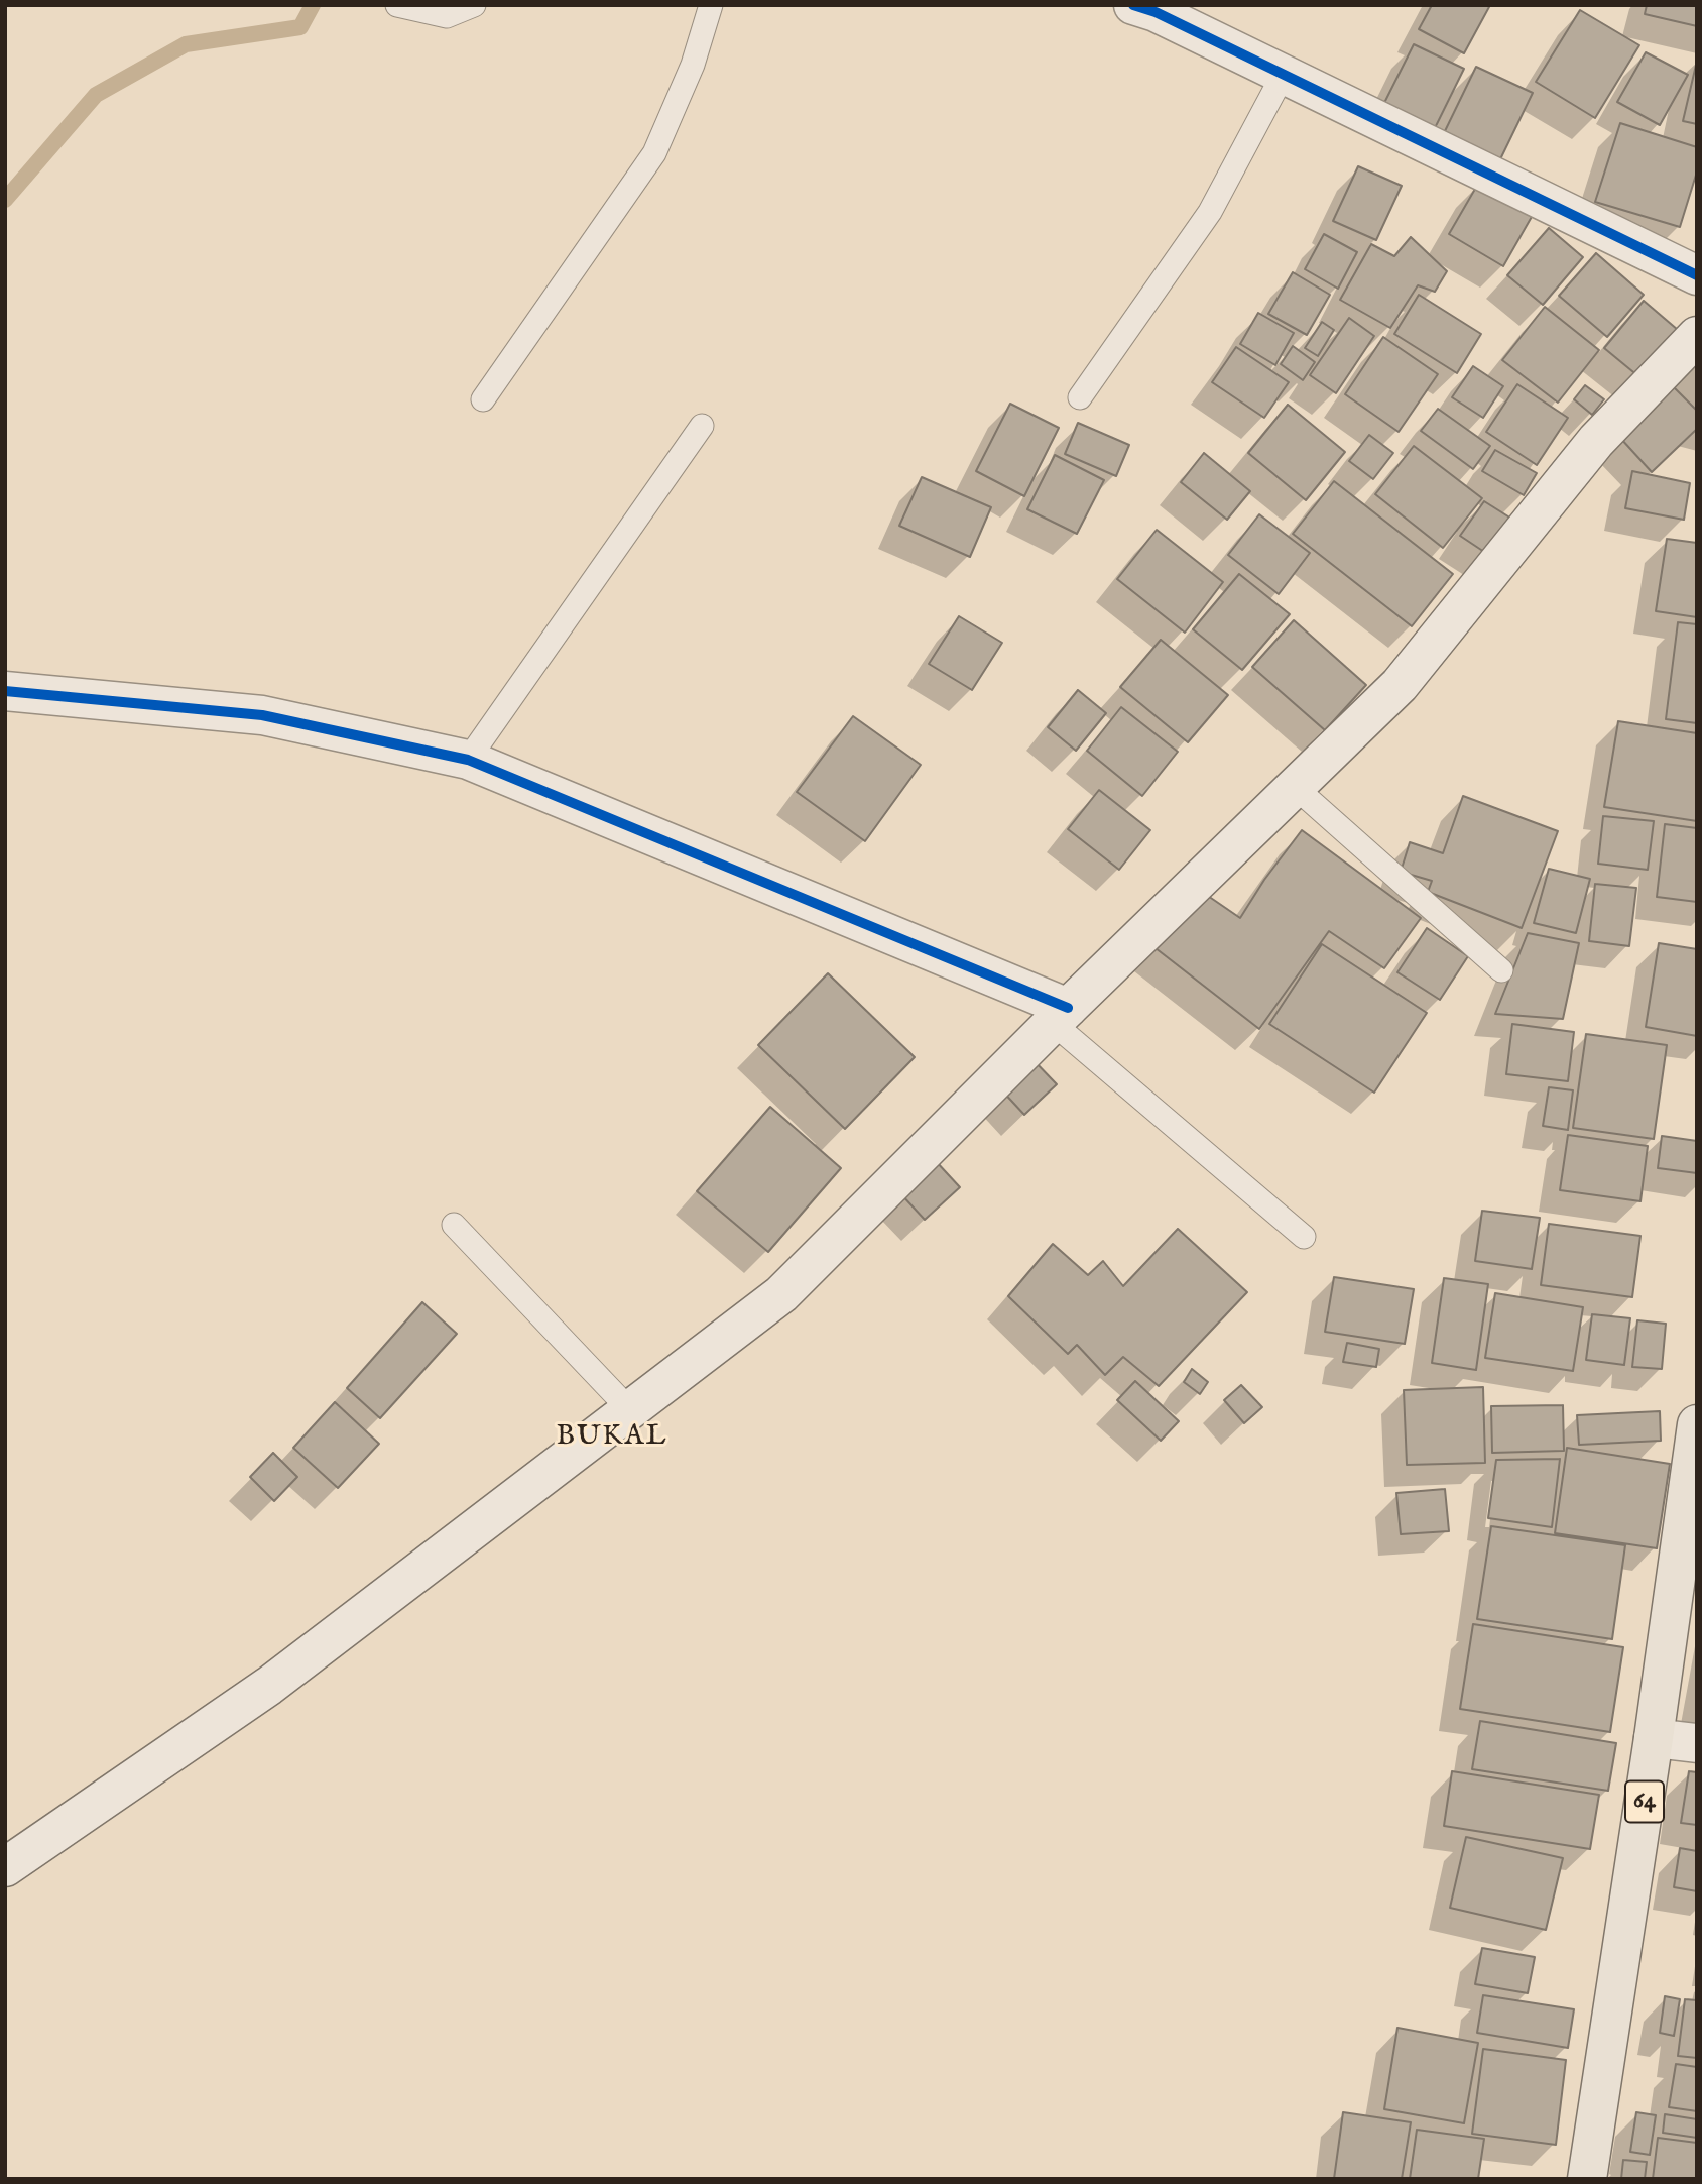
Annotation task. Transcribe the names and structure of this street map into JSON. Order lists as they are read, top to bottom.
{
  "streets": {
    "main road": ["64"]
  },
  "districts": ["BUKAL"]
}
